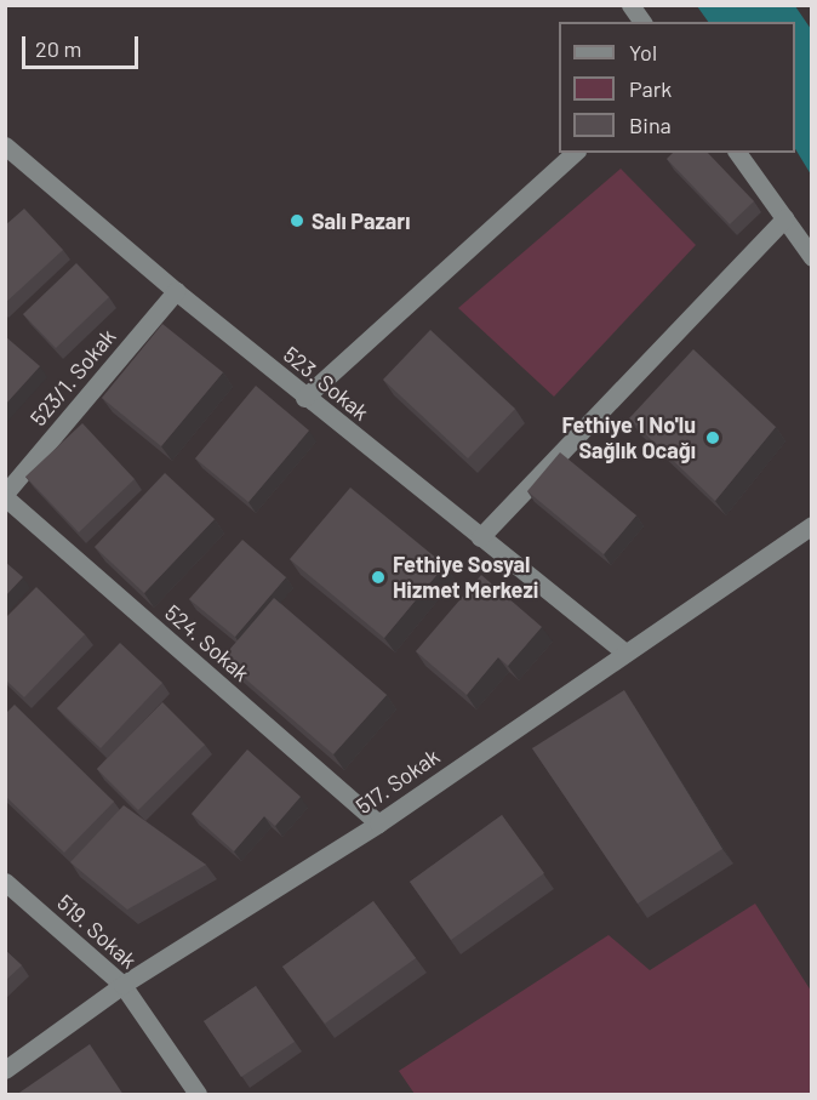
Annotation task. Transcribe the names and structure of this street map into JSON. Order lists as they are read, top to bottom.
{
  "streets": {
    "street": [
      "523/1. Sokak",
      "523. Sokak",
      "524. Sokak",
      "517. Sokak",
      "519. Sokak"
    ]
  },
  "crossings": [
    ["523/1. Sokak", "523. Sokak"],
    ["523/1. Sokak", "524. Sokak"],
    ["523. Sokak", "517. Sokak"],
    ["524. Sokak", "517. Sokak"],
    ["517. Sokak", "519. Sokak"]
  ],
  "places": ["Salı Pazarı", "Fethiye 1 No'lu Sağlık Ocağı", "Fethiye Sosyal Hizmet Merkezi"],
  "legend": ["Yol", "Park", "Bina"],
  "scale_bar": "20 m"
}
